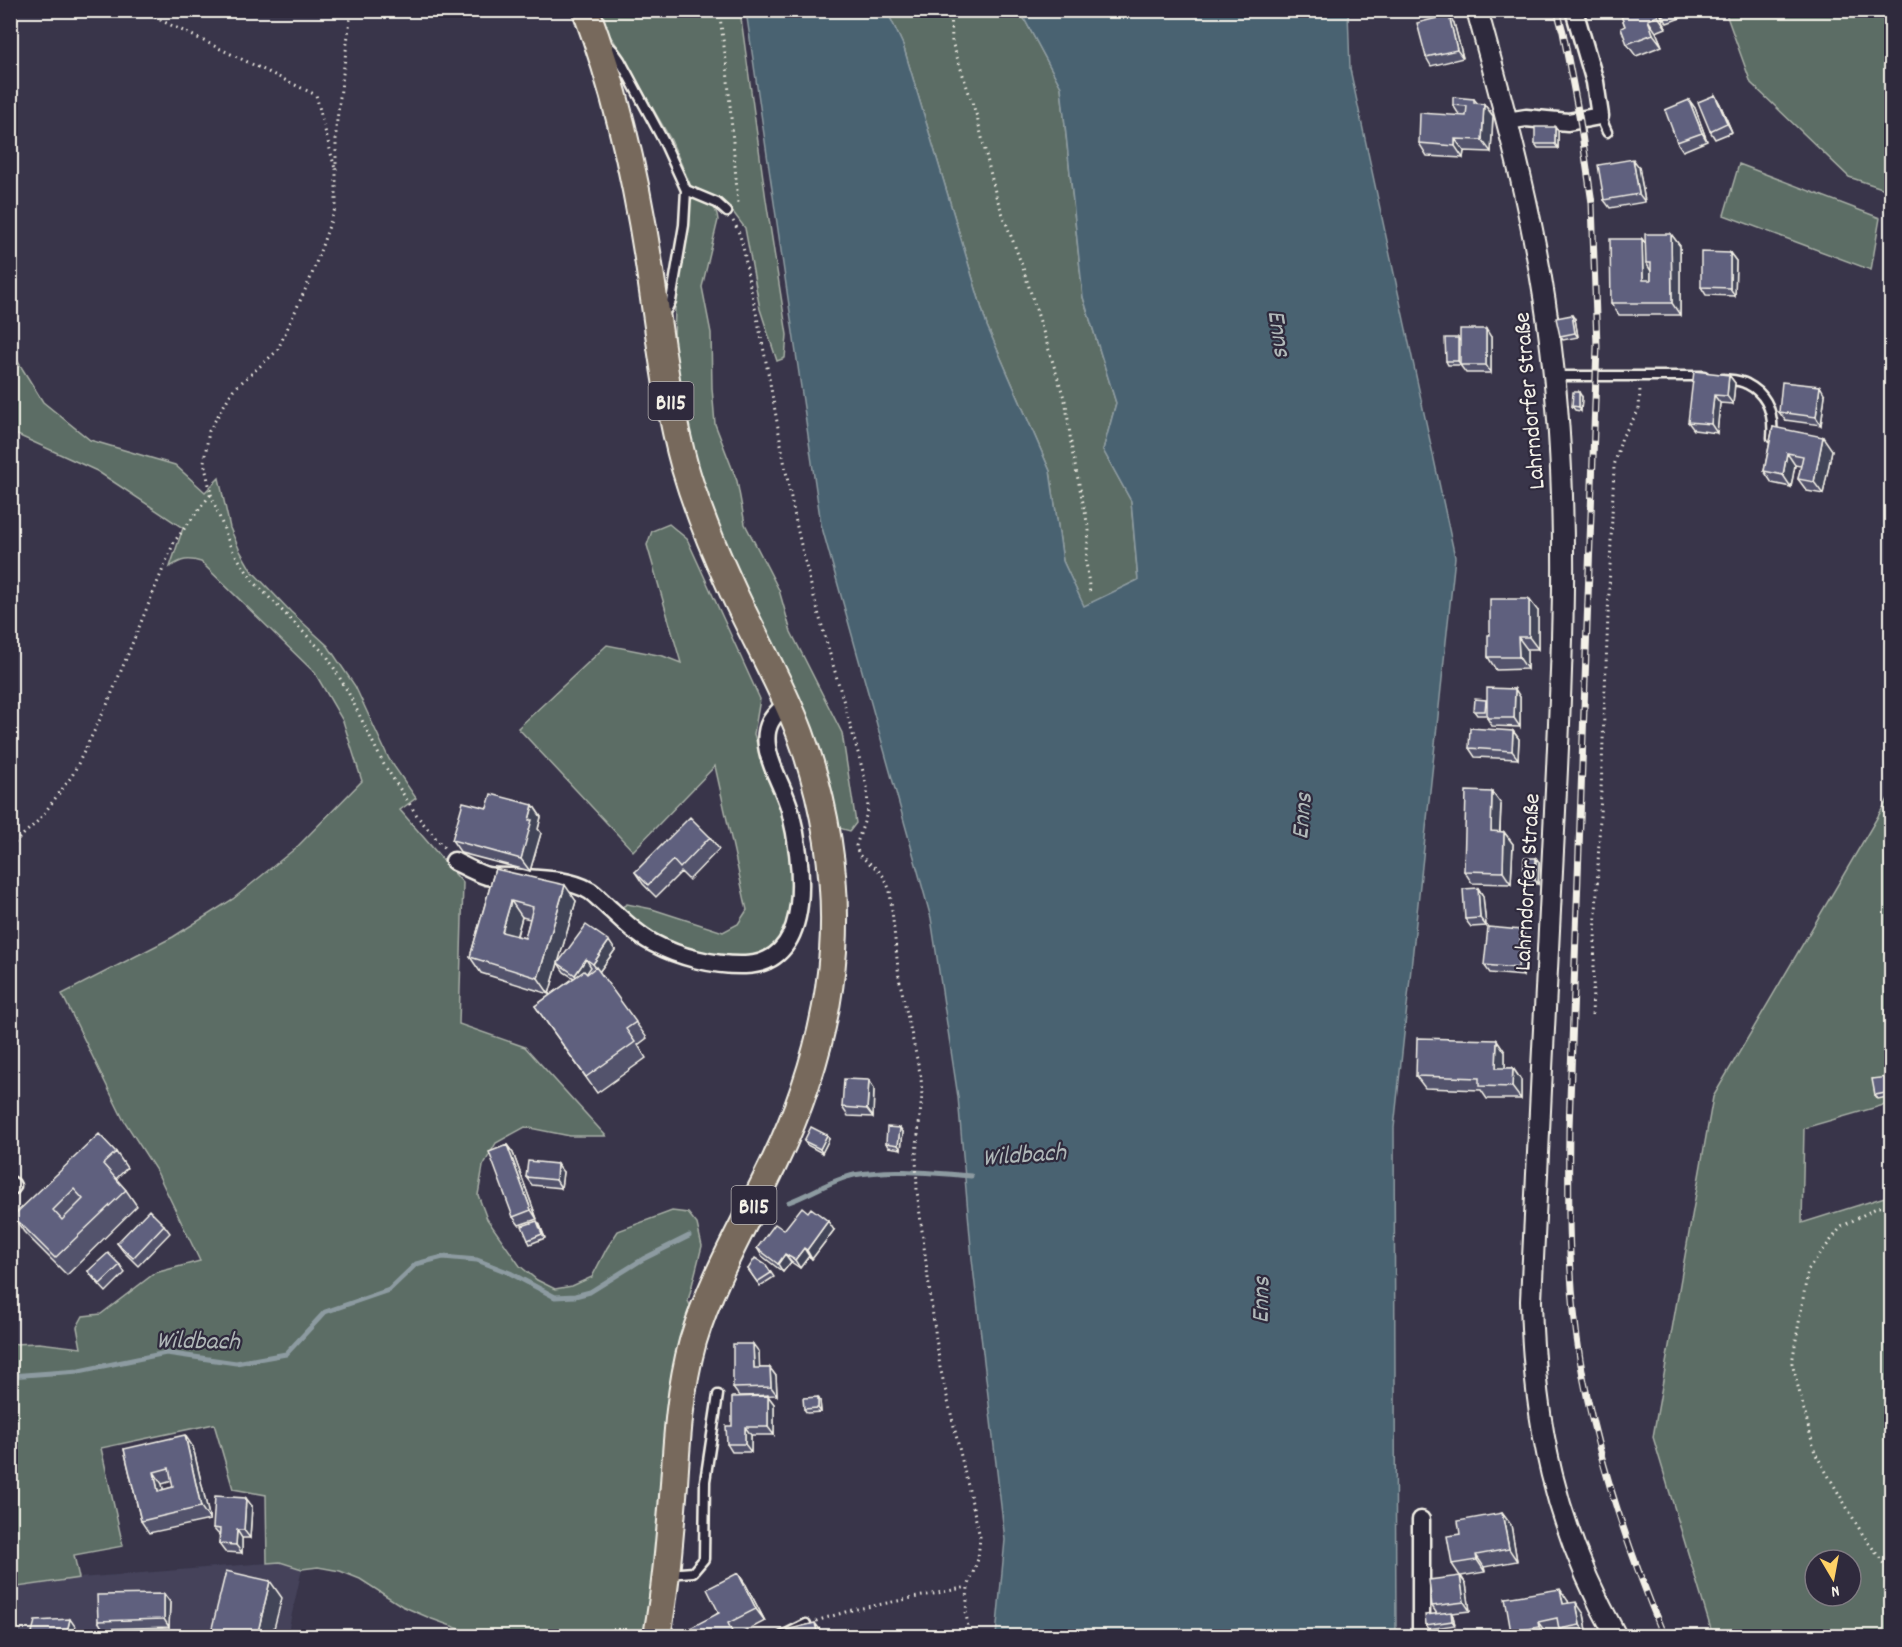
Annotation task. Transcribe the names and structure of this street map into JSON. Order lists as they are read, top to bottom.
{
  "streets": {
    "main road": ["B115"],
    "street": ["Lahrndorfer Straße"]
  },
  "water": ["Enns", "Wildbach"],
  "north": "bottom"
}
